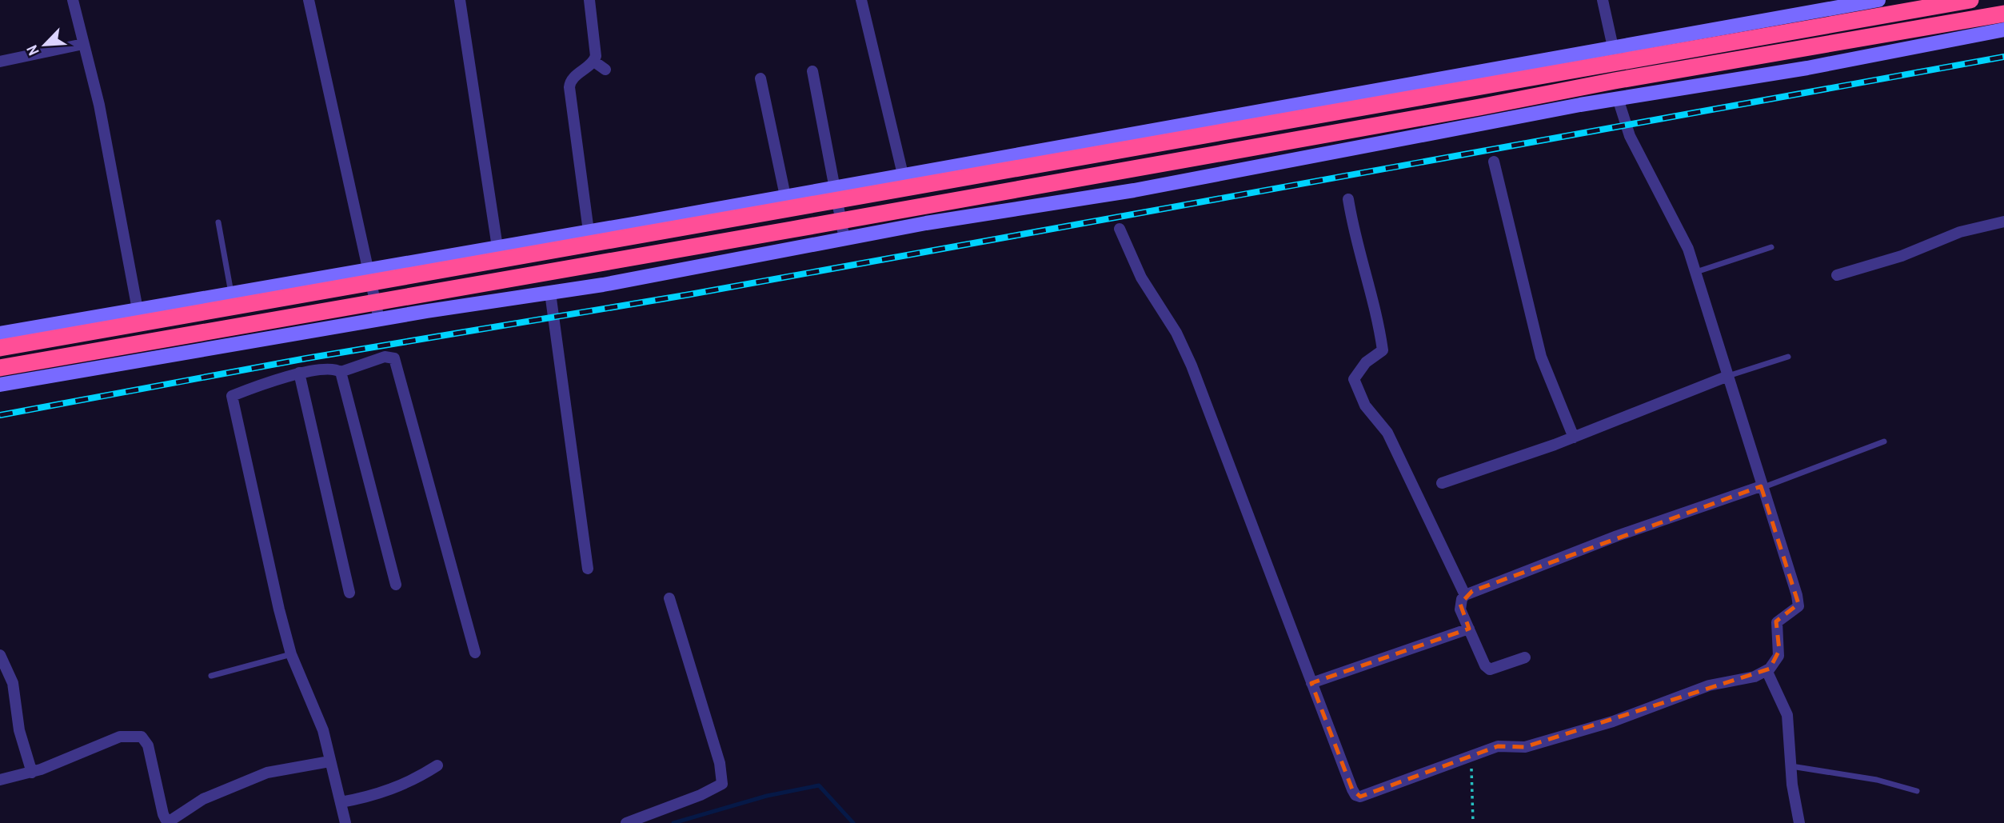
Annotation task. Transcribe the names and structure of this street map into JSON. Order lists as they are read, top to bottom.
{
  "north": "bottom left"
}
